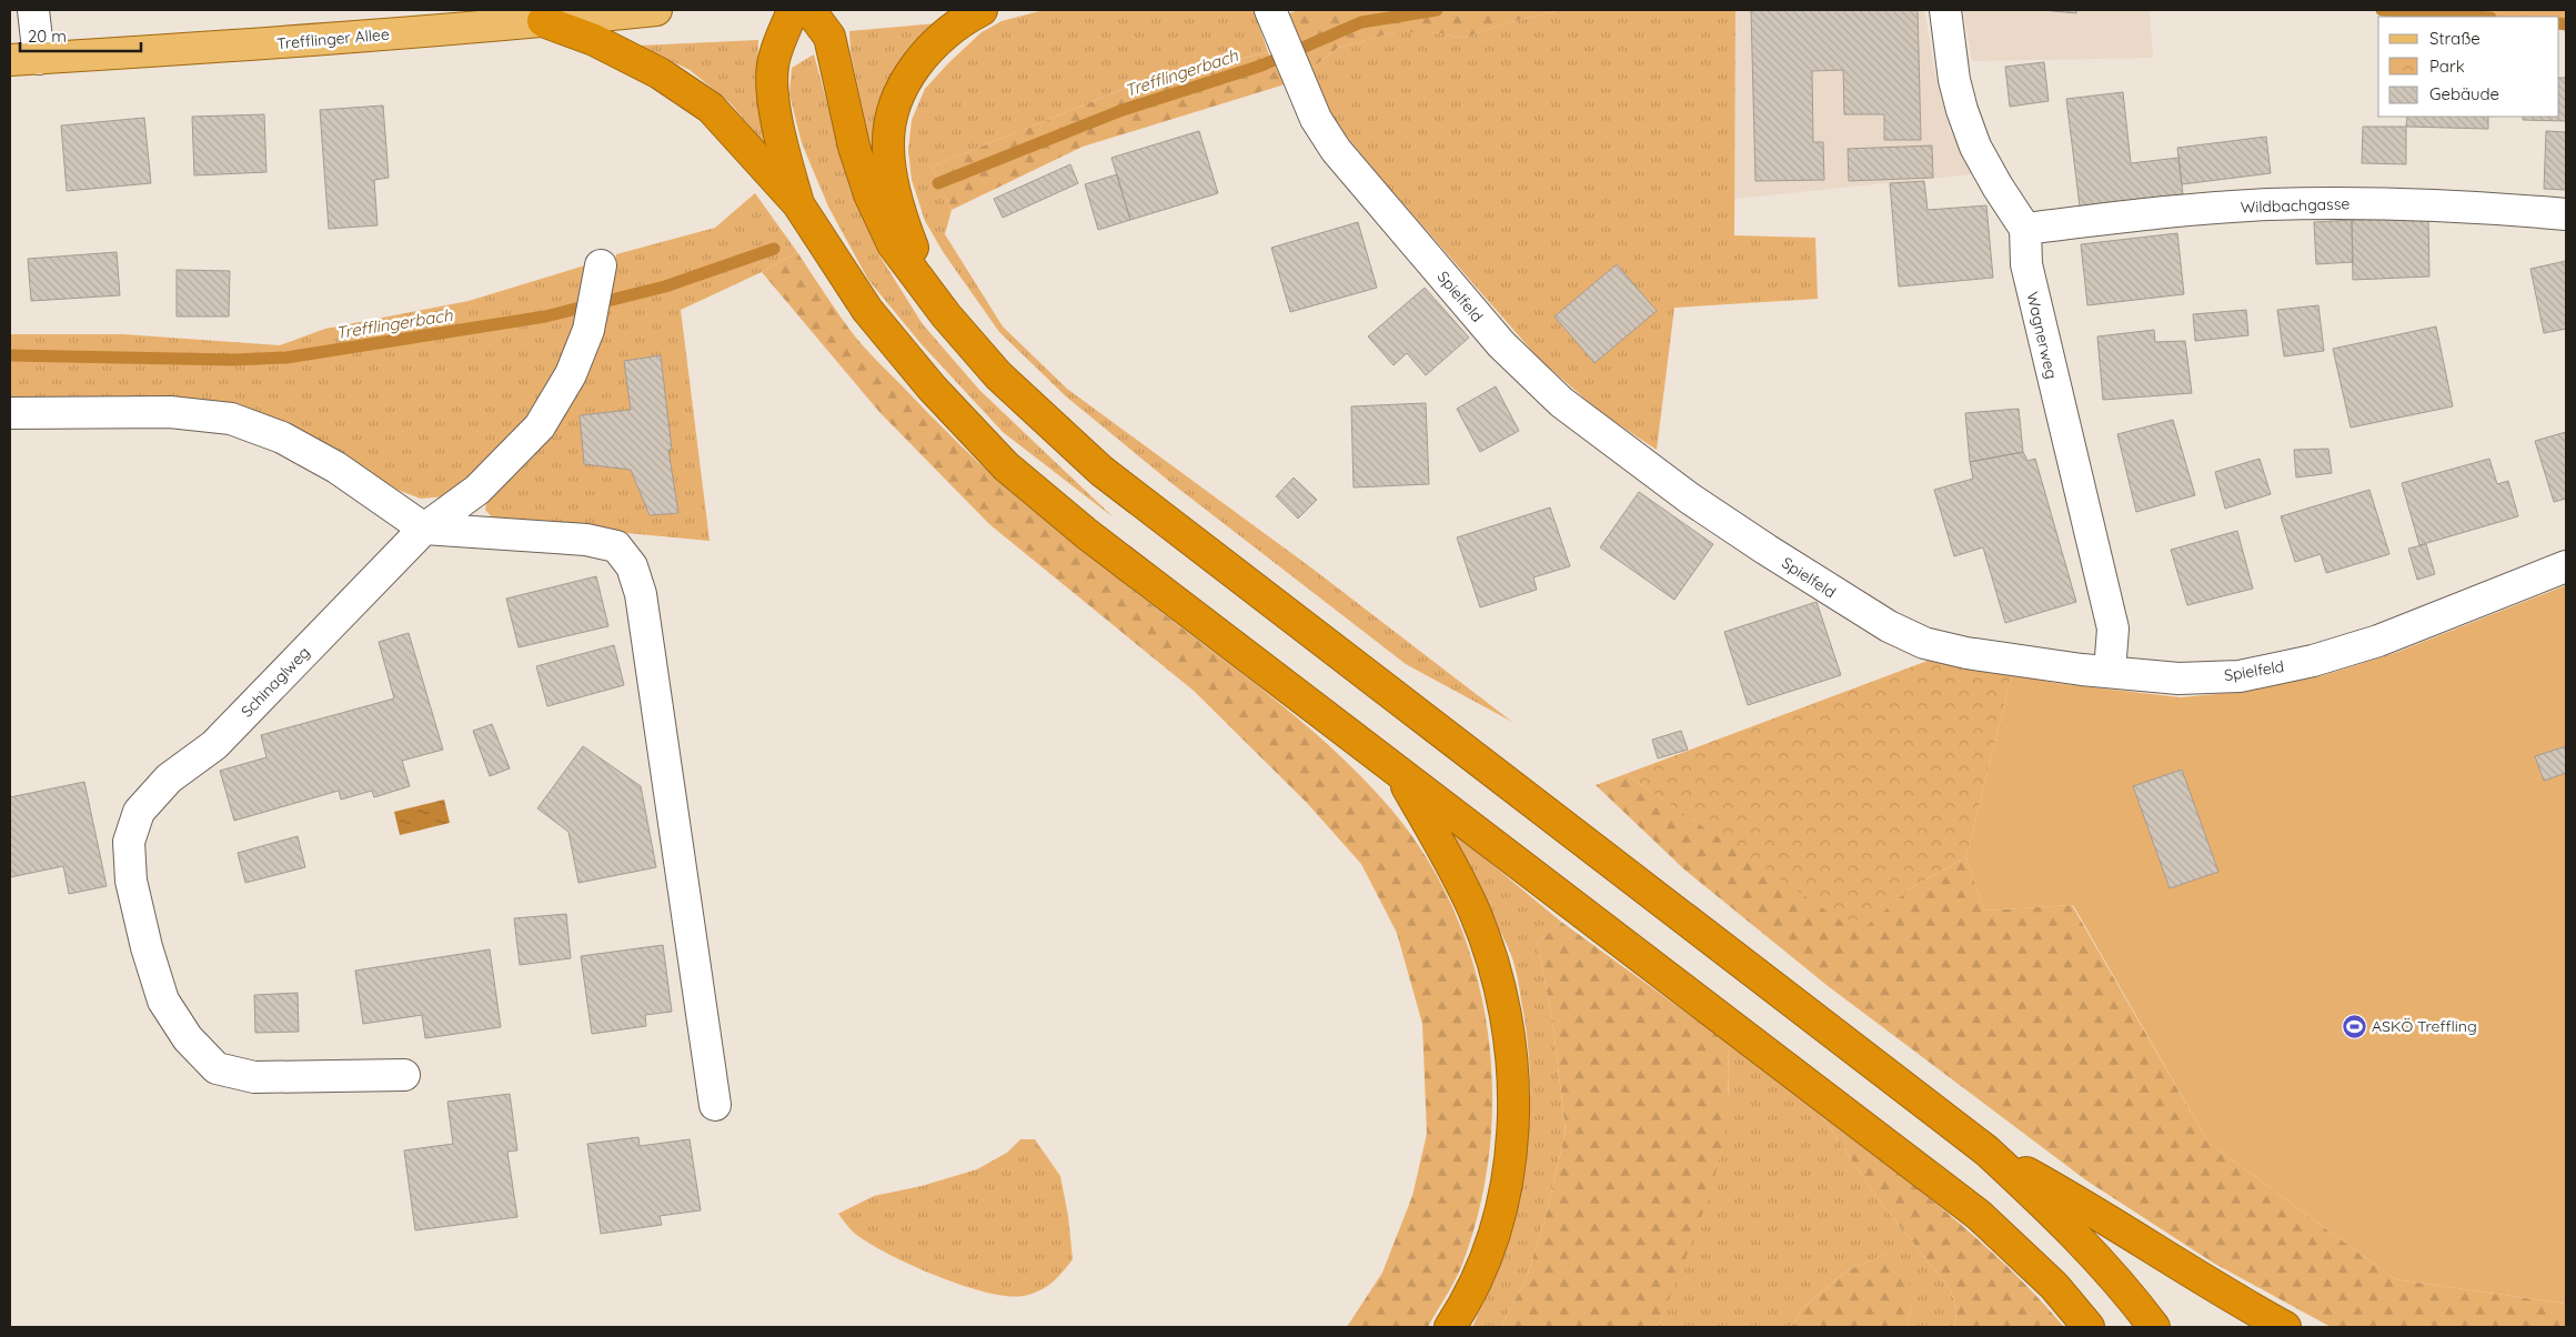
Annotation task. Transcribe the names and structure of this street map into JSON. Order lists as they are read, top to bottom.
{
  "streets": {
    "main road": ["Trefflinger Allee"],
    "street": [
      "Wildbachgasse",
      "Spielfeld",
      "Wagnerweg",
      "Schinaglweg"
    ]
  },
  "crossings": [
    ["Wildbachgasse", "Wagnerweg"],
    ["Spielfeld", "Wagnerweg"]
  ],
  "water": ["Trefflingerbach"],
  "places": {
    "sports": ["ASKÖ Treffling"]
  },
  "legend": ["Straße", "Park", "Gebäude"],
  "scale_bar": "20 m"
}
